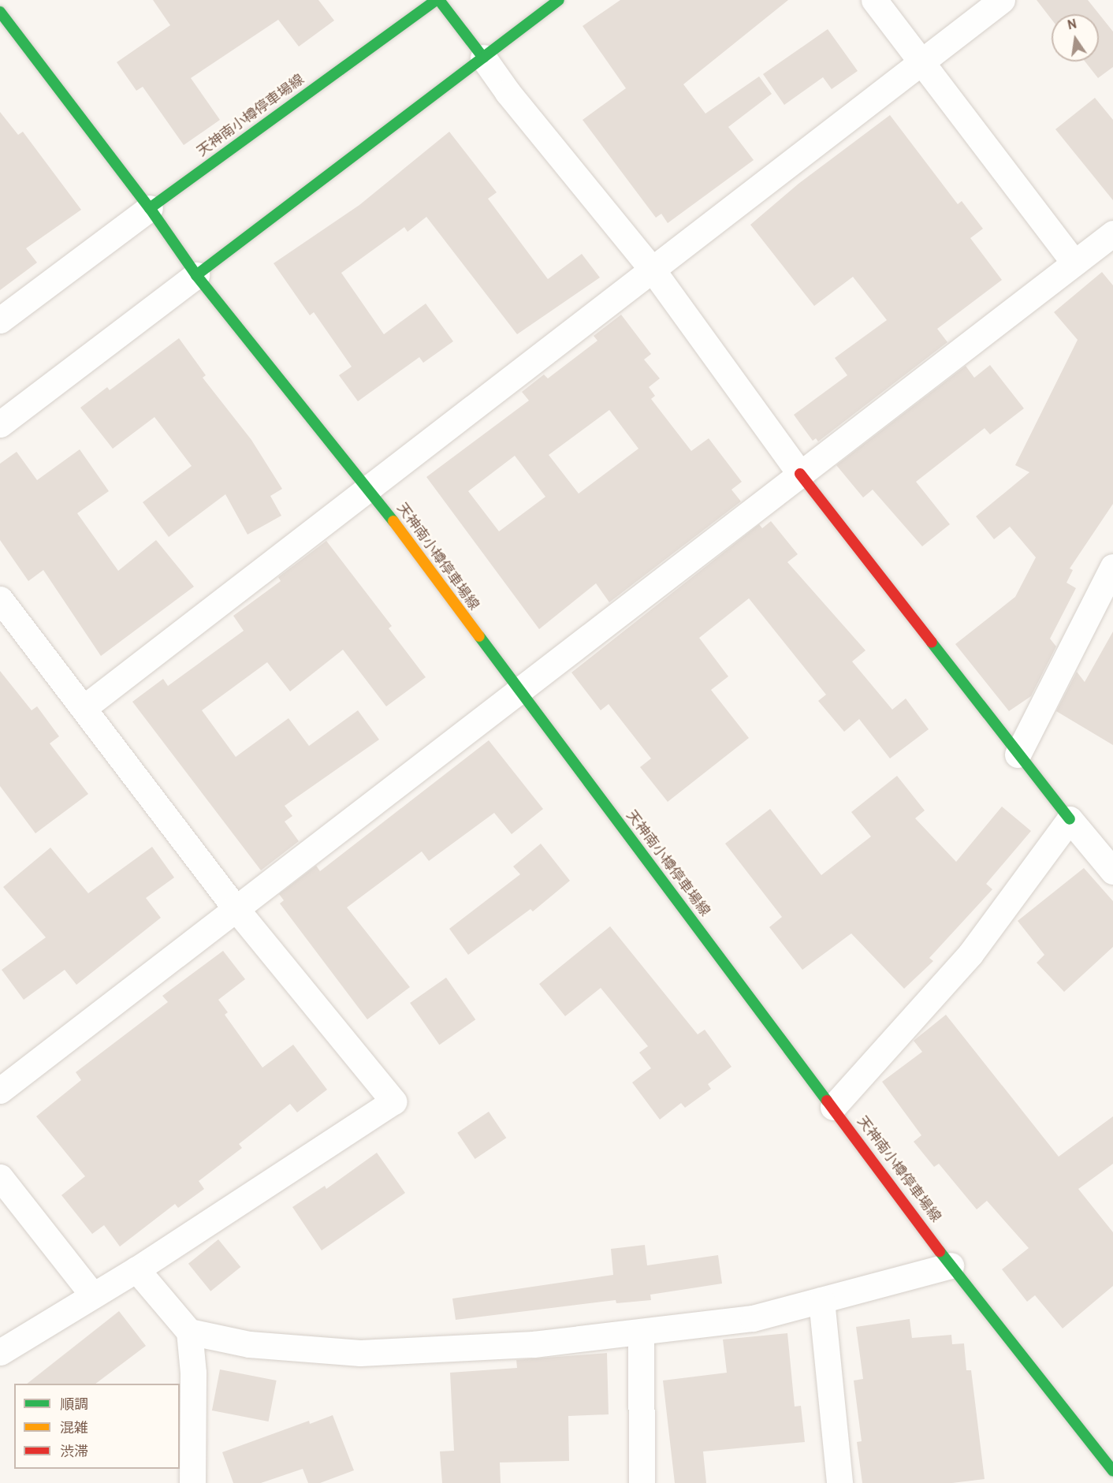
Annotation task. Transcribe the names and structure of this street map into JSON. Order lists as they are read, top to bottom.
{
  "streets": {
    "main road": ["天神南小樽停車場線"]
  },
  "legend": ["順調", "混雑", "渋滞"],
  "north": "top"
}
